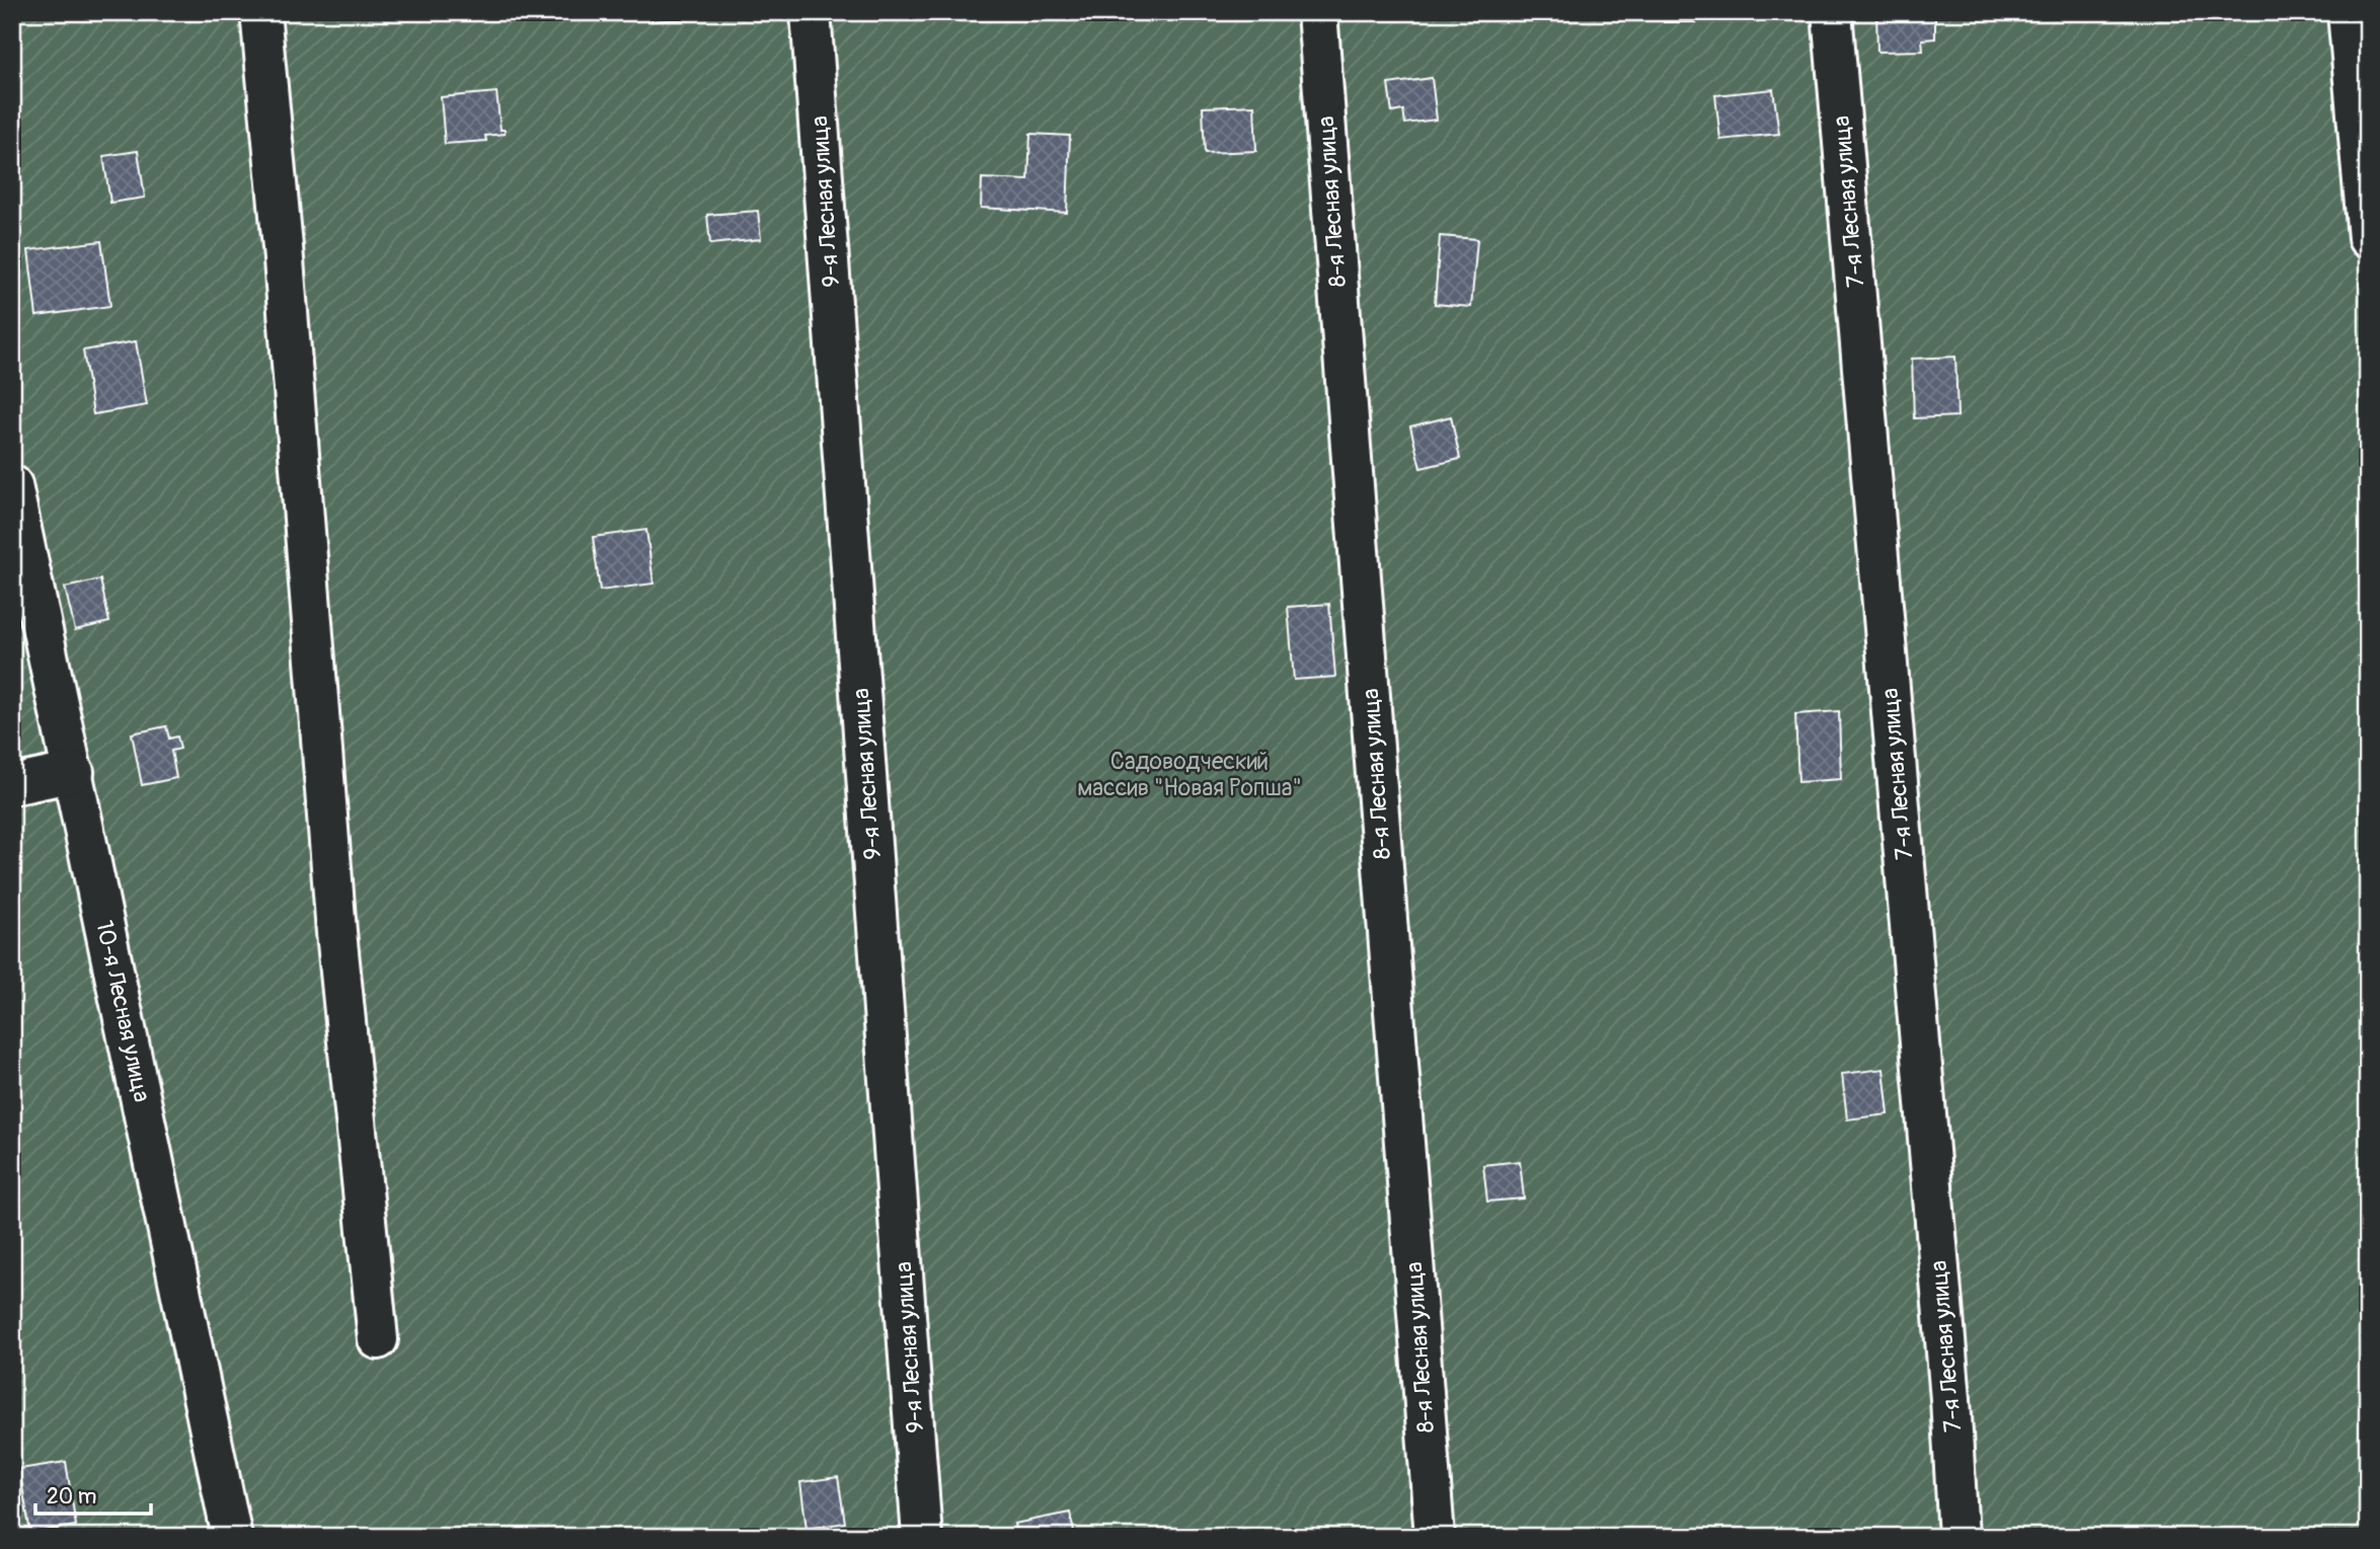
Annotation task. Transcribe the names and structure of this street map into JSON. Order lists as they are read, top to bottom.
{
  "streets": {
    "street": [
      "9-я Лесная улица",
      "8-я Лесная улица",
      "7-я Лесная улица",
      "10-я Лесная улица"
    ]
  },
  "parks": ["Садоводческий массив \"Новая Ропша\""],
  "scale_bar": "20 m"
}
